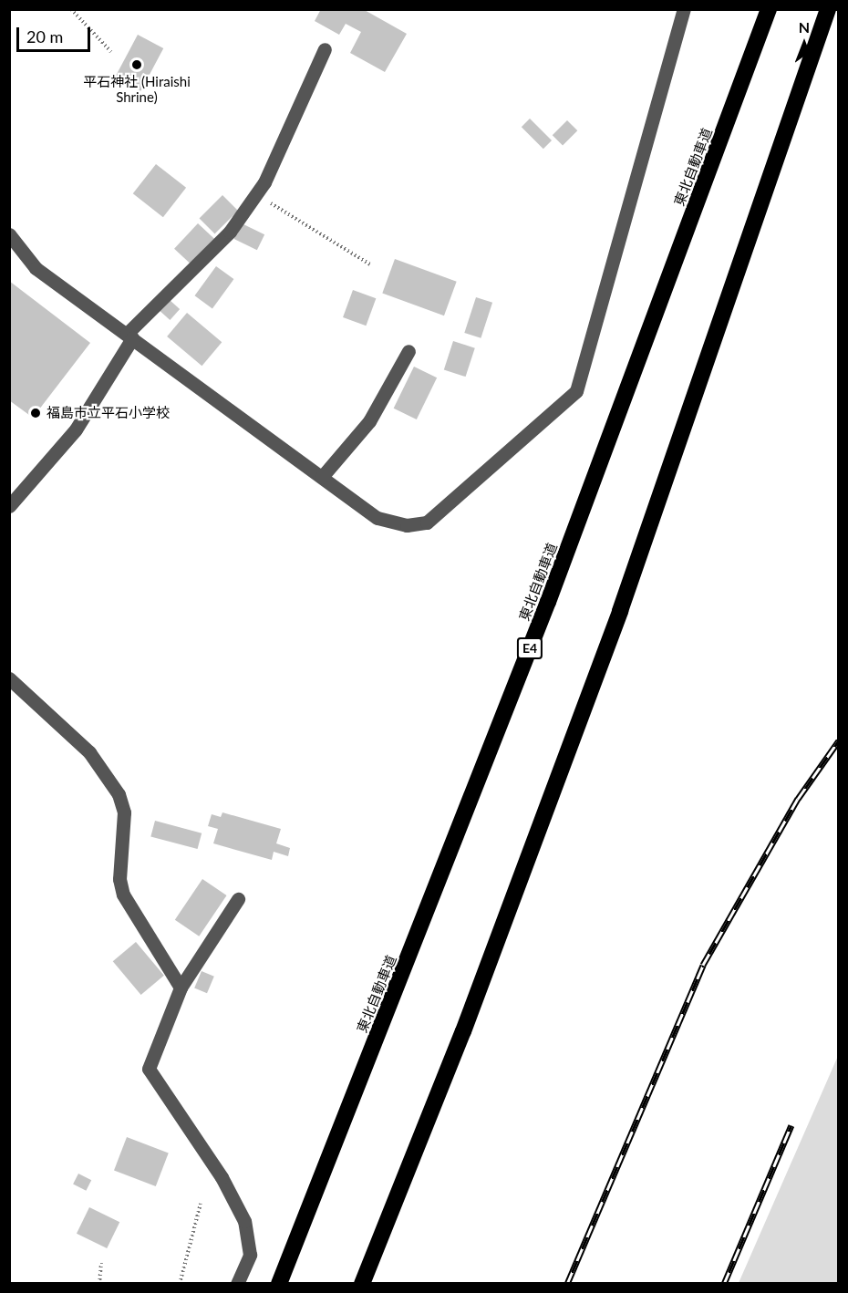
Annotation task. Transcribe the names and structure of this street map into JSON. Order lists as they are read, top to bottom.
{
  "streets": {
    "highway": ["東北自動車道", "E4"]
  },
  "places": ["平石神社 (Hiraishi Shrine)", "福島市立平石小学校"],
  "scale_bar": "20 m",
  "north": "top"
}
